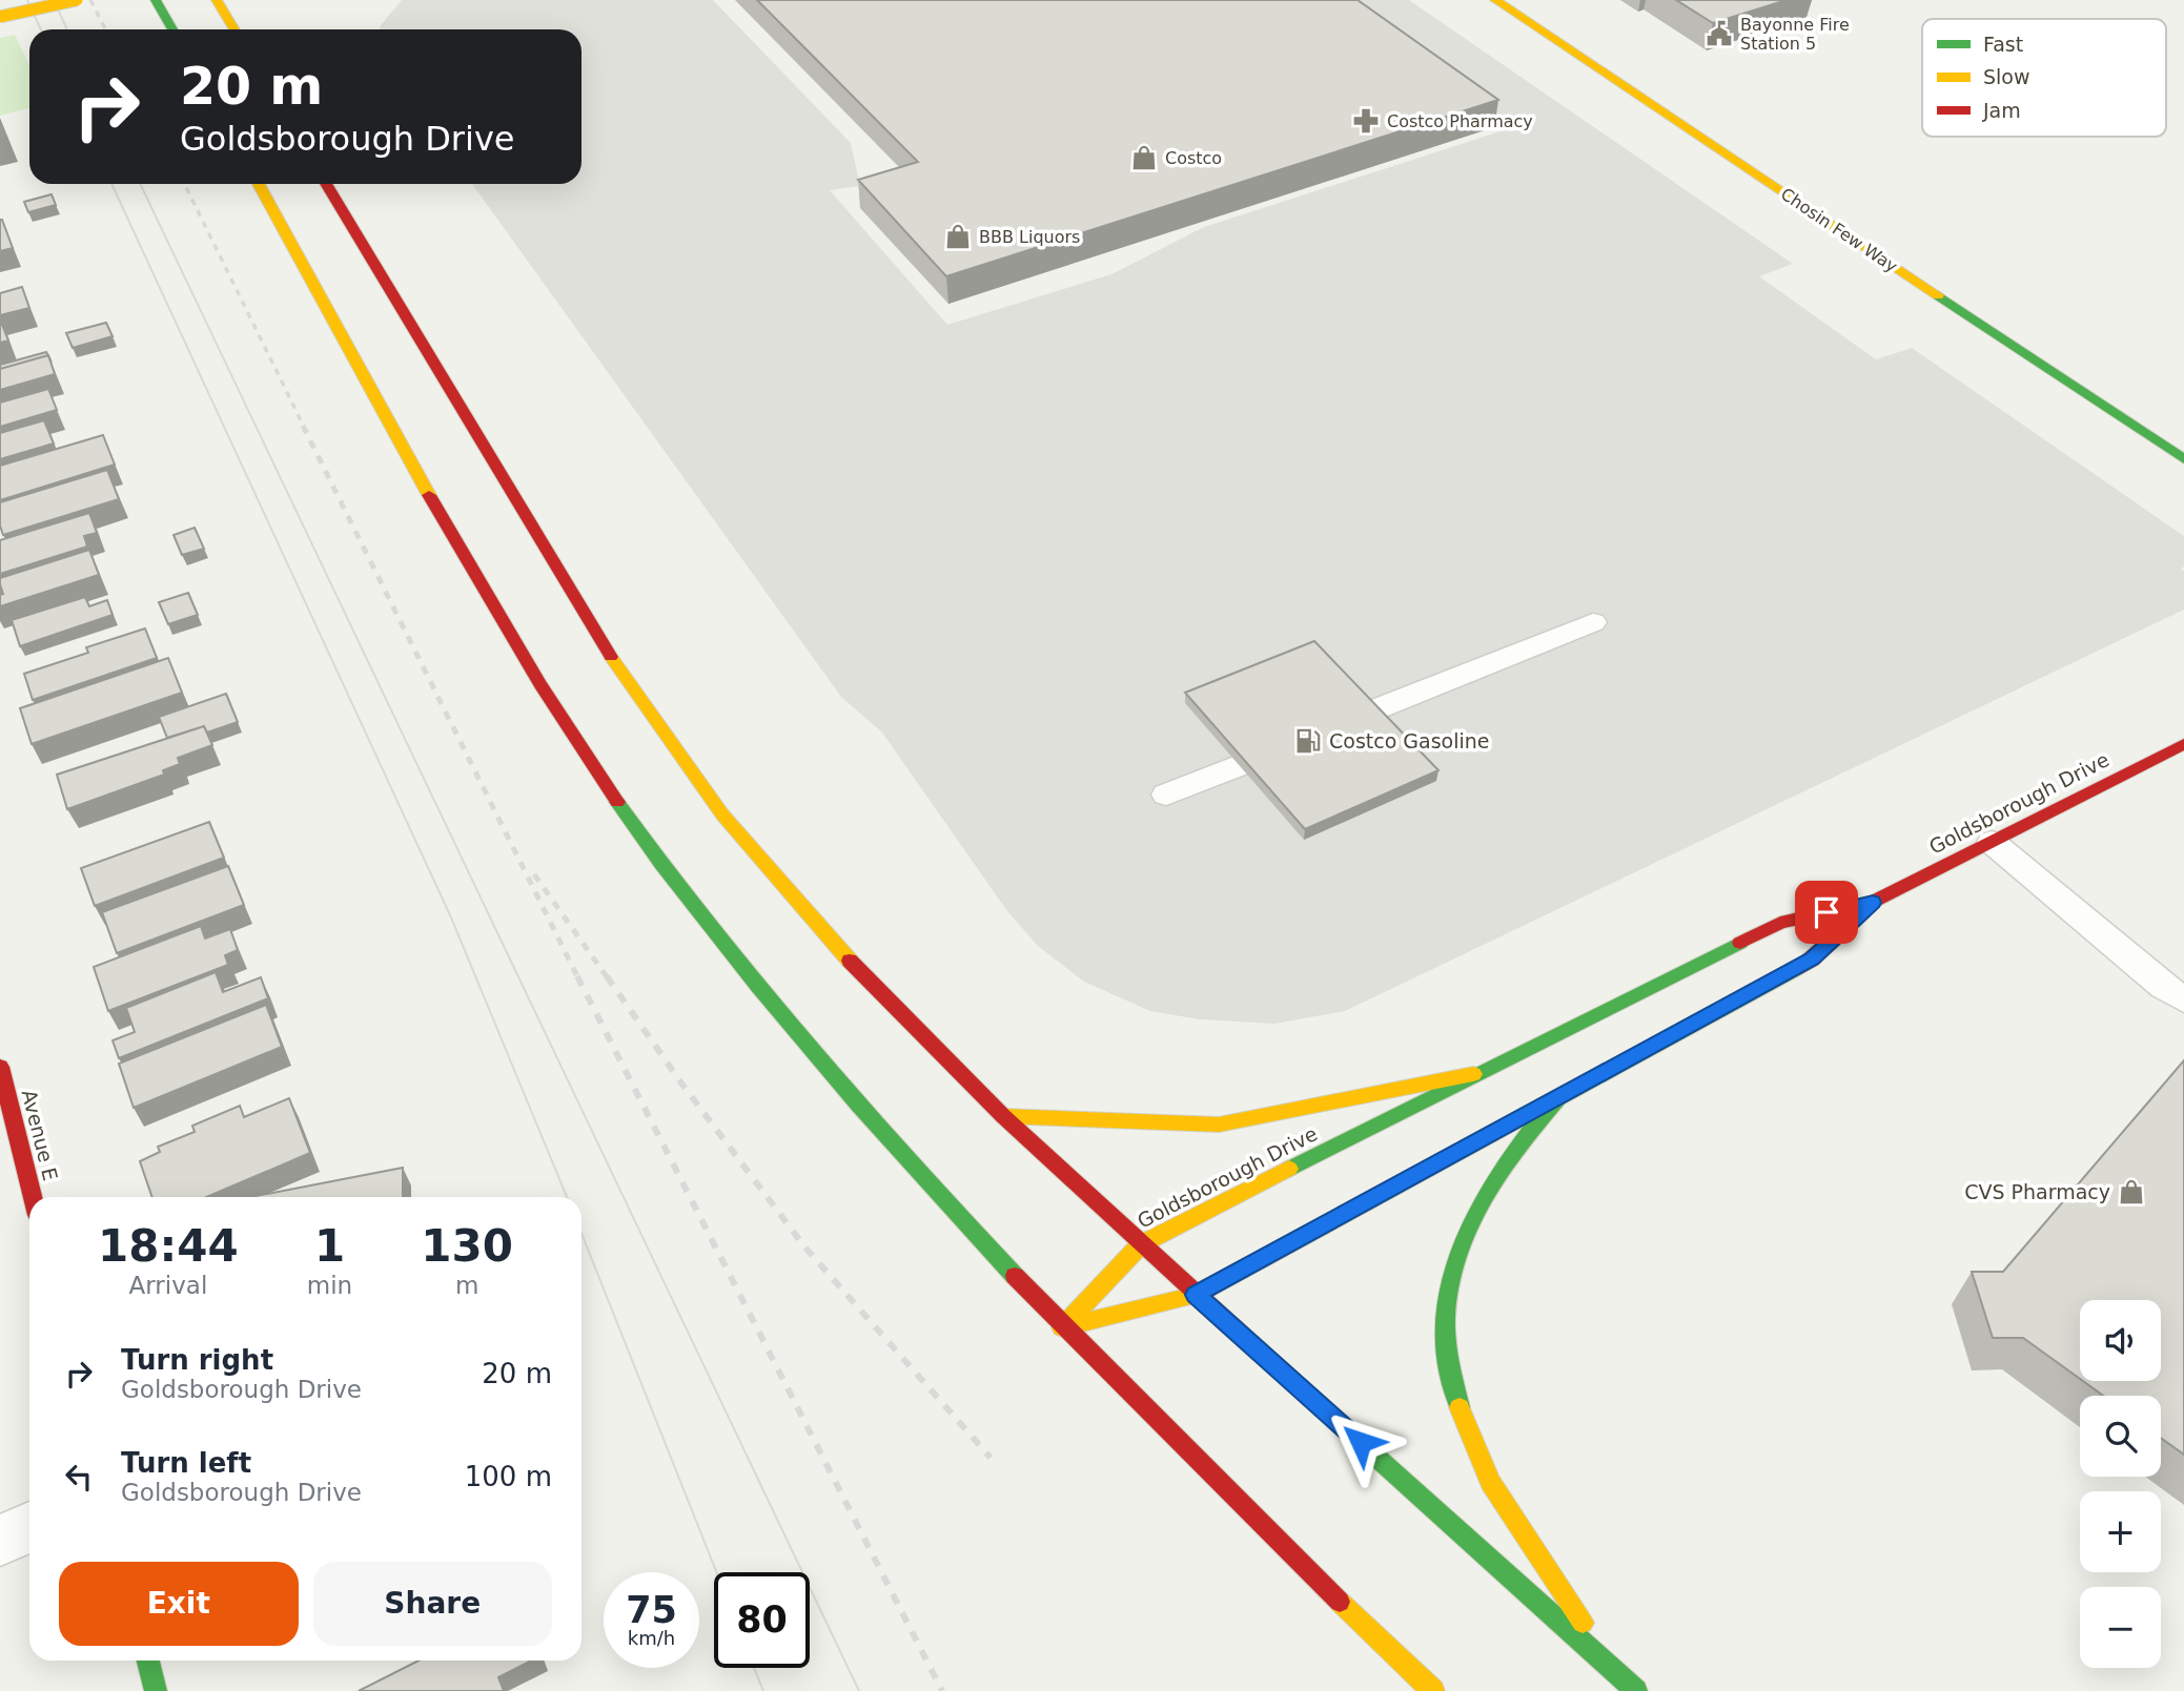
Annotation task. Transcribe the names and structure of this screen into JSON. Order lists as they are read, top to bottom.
{
  "streets": {
    "main road": ["Chosin Few Way", "Goldsborough Drive", "Avenue E"]
  },
  "places": {
    "public building": ["Bayonne Fire Station 5"],
    "pharmacy": ["Costco Pharmacy"],
    "shop": ["Costco", "BBB Liquors", "CVS Pharmacy"],
    "fuel station": ["Costco Gasoline"]
  },
  "legend": ["Fast", "Slow", "Jam"],
  "page": {
    "turn": ["20 m", "Goldsborough Drive"],
    "eta": [
      "18:44",
      "Arrival",
      "1",
      "min",
      "130",
      "m"
    ],
    "map_buttons": ["+", "−"],
    "list": [
      {
        "name": "Turn right",
        "note": "Goldsborough Drive",
        "value": "20 m"
      },
      {
        "name": "Turn left",
        "note": "Goldsborough Drive",
        "value": "100 m"
      }
    ],
    "buttons": ["Exit", "Share"],
    "speed": "75 km/h",
    "limit": "80"
  }
}
